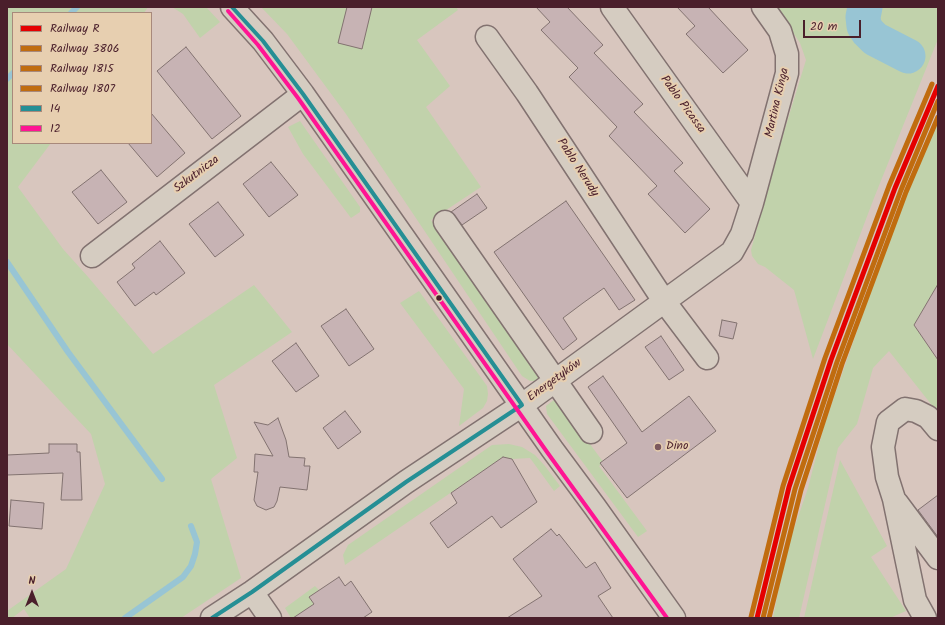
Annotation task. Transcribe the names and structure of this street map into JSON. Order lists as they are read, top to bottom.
{
  "streets": {
    "street": [
      "Martina Kinga",
      "Pablo Picassa",
      "Pablo Nerudy",
      "Szkutnicza",
      "Energetyków"
    ]
  },
  "crossings": [
    ["Martina Kinga", "Pablo Picassa"],
    ["Martina Kinga", "Energetyków"],
    ["Pablo Picassa", "Energetyków"],
    ["Pablo Nerudy", "Energetyków"]
  ],
  "places": ["Dino"],
  "lines": [
    "transit line 14",
    "transit line 12",
    "rail line 1815",
    "rail line R",
    "rail line 3806",
    "rail line 1807"
  ],
  "legend": [
    "Railway R",
    "Railway 3806",
    "Railway 1815",
    "Railway 1807",
    "14",
    "12"
  ],
  "scale_bar": "20 m",
  "north": "top"
}
